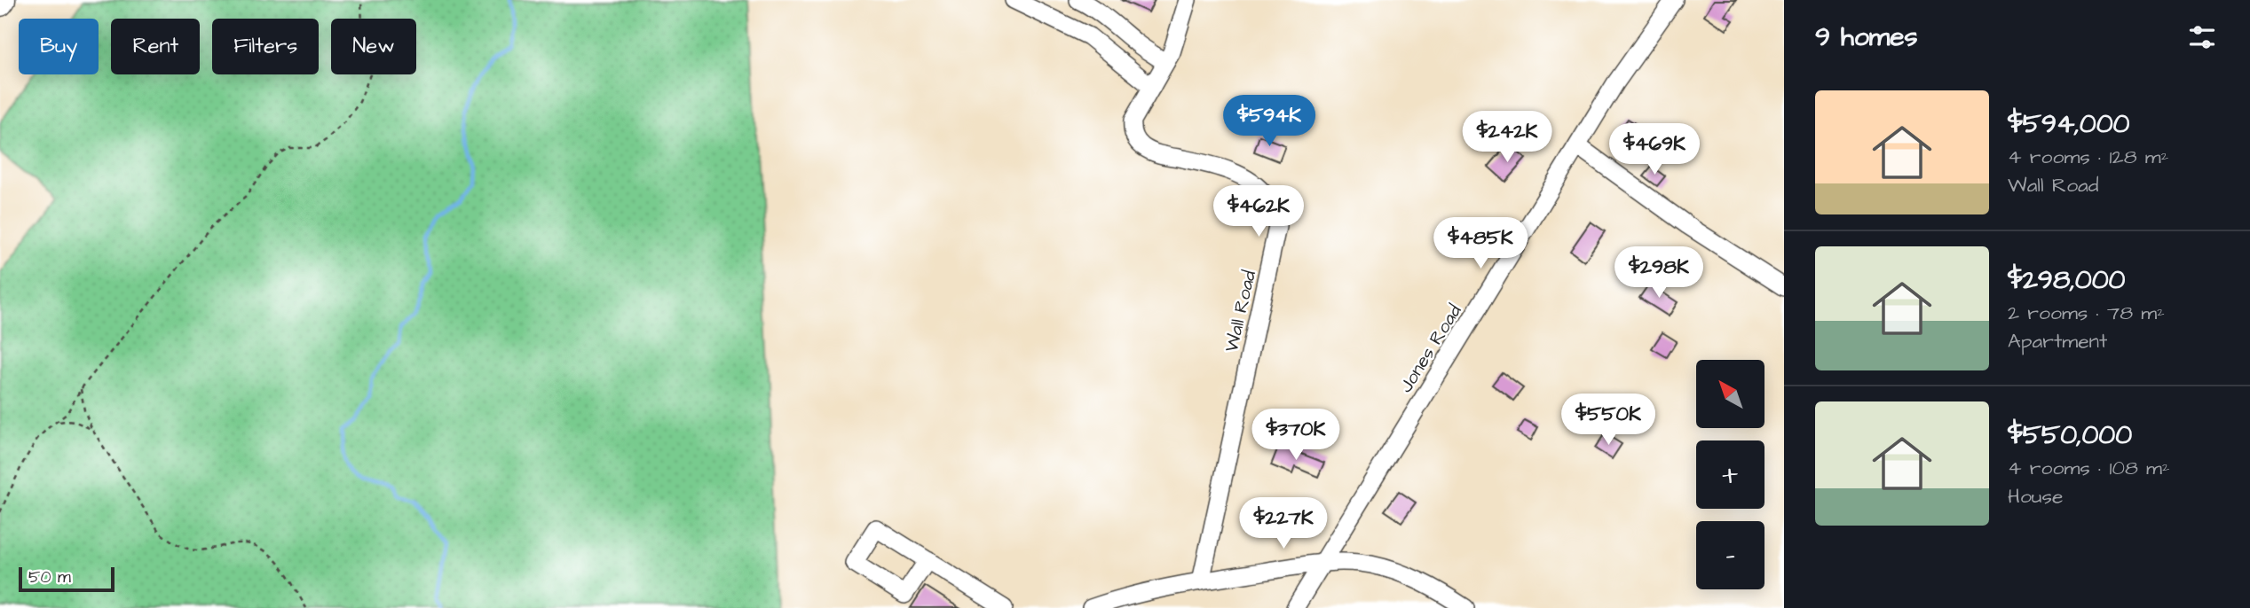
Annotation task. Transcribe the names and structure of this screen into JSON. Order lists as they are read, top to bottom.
{
  "streets": {
    "street": ["Wall Road", "Jones Road"]
  },
  "scale_bar": "50 m",
  "north": "top left",
  "page": {
    "heading": "9 homes",
    "chip": [
      "Buy",
      "Rent",
      "Filters",
      "New"
    ],
    "list": [
      {
        "name": "$594,000",
        "note": "4 rooms · 128 m² · Wall Road"
      },
      {
        "name": "$298,000",
        "note": "2 rooms · 78 m² · Apartment"
      },
      {
        "name": "$550,000",
        "note": "4 rooms · 108 m² · House"
      }
    ],
    "price": [
      "$594K",
      "$242K",
      "$469K",
      "$462K",
      "$485K",
      "$298K",
      "$550K",
      "$370K",
      "$227K"
    ],
    "map_buttons": ["+", "−"],
    "scale": "50 m"
  }
}
